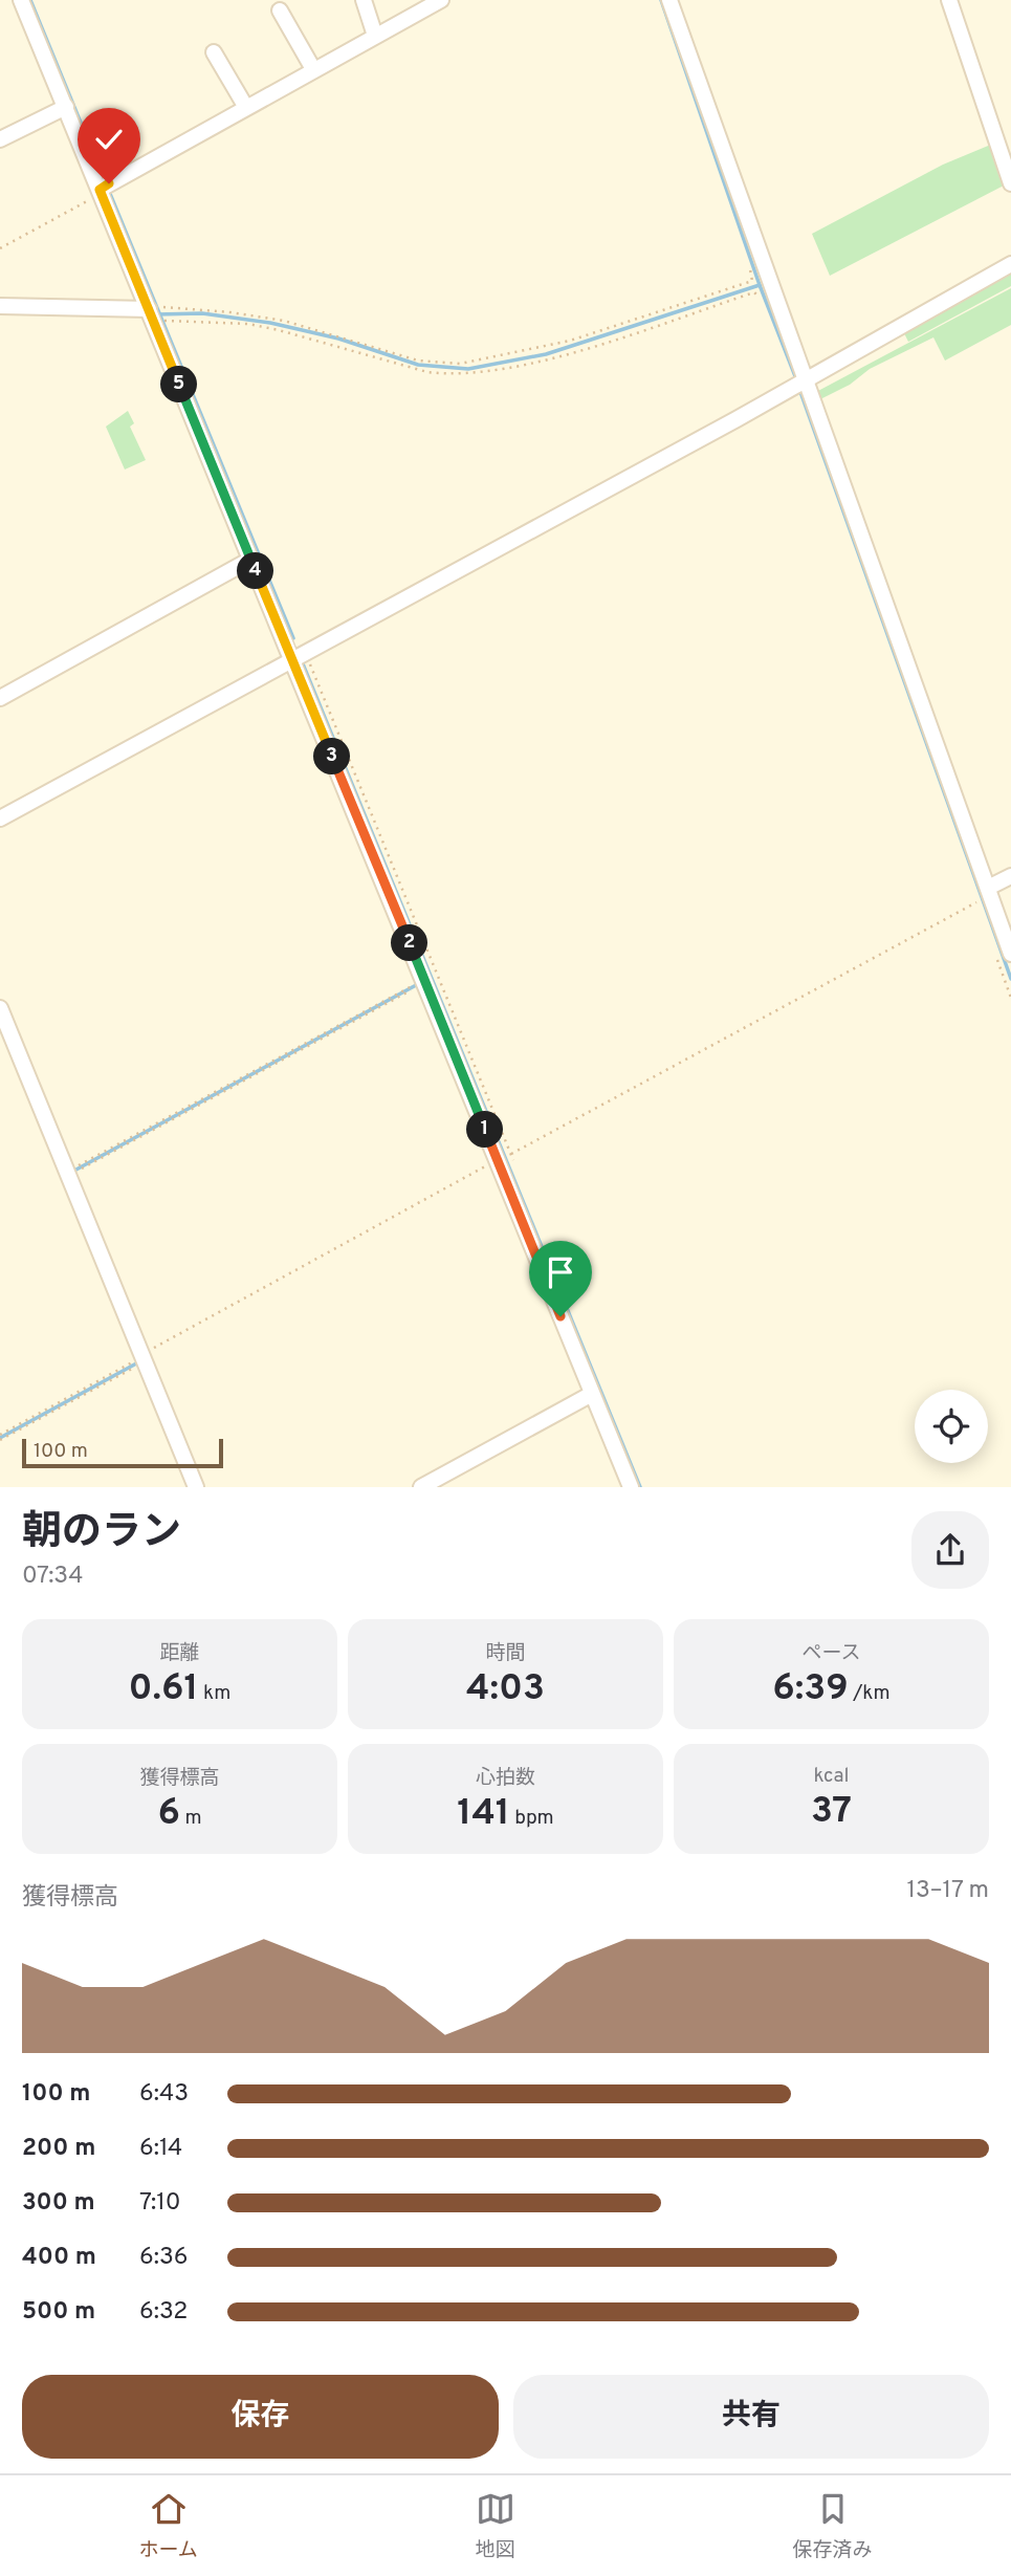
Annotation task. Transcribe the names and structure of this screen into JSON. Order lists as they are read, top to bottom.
{
  "scale_bar": "100 m",
  "page": {
    "pins": [
      "5",
      "4",
      "3",
      "2",
      "1"
    ],
    "scale": "100 m",
    "heading": ["朝のラン", "07:34"],
    "stats": [
      ["距離", "0.61 km"],
      ["時間", "4:03"],
      ["ペース", "6:39 /km"],
      ["獲得標高", "6 m"],
      ["心拍数", "141 bpm"],
      ["kcal", "37"]
    ],
    "chart": ["獲得標高", "13–17 m"],
    "list": [
      {
        "name": "100 m",
        "note": "6:43"
      },
      {
        "name": "200 m",
        "note": "6:14"
      },
      {
        "name": "300 m",
        "note": "7:10"
      },
      {
        "name": "400 m",
        "note": "6:36"
      },
      {
        "name": "500 m",
        "note": "6:32"
      }
    ],
    "buttons": ["保存", "共有"],
    "tabs": ["ホーム", "地図", "保存済み"]
  }
}
